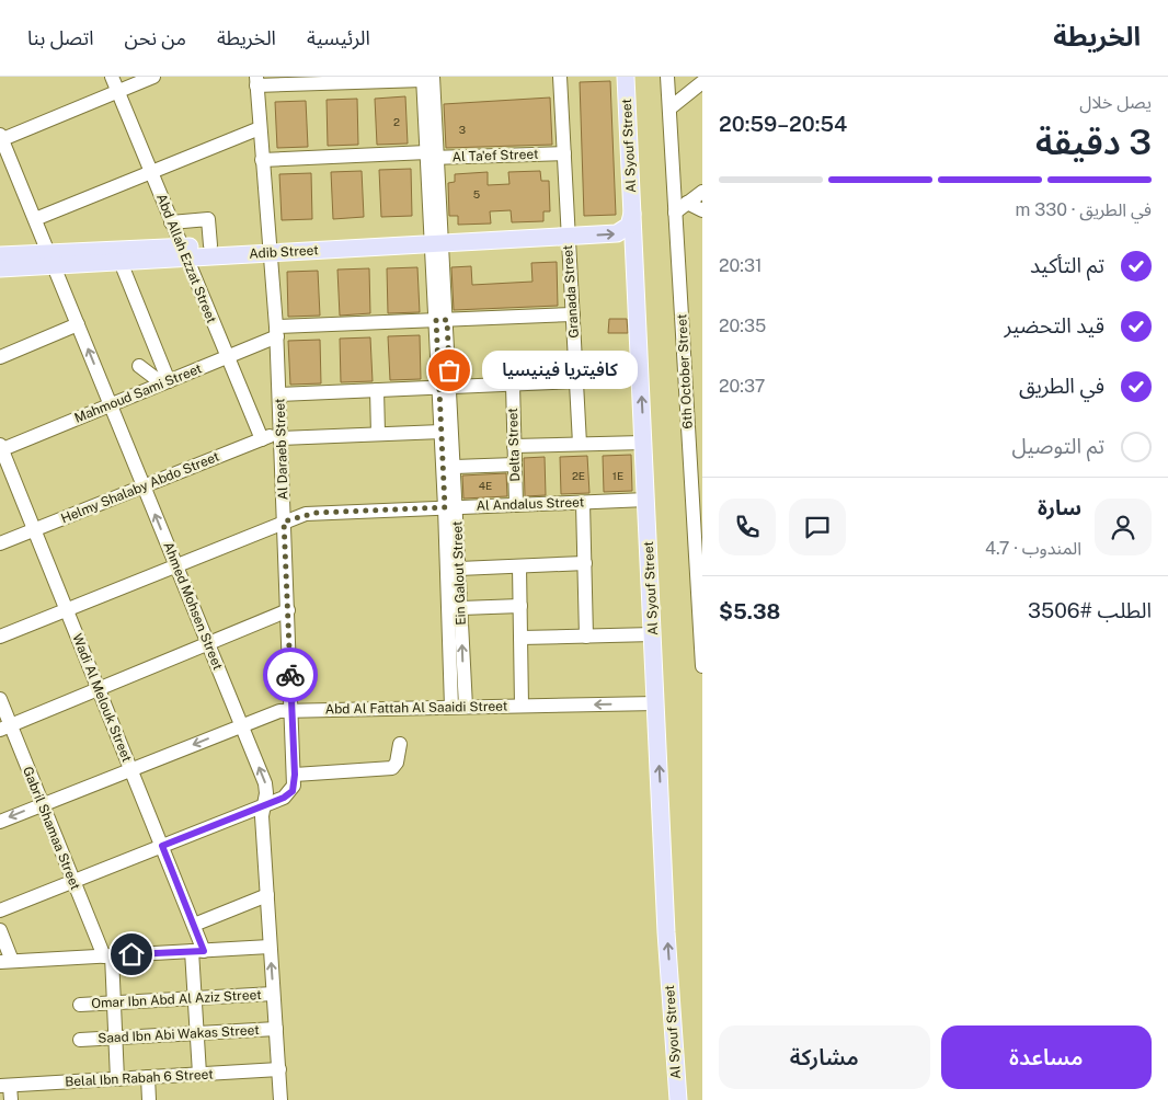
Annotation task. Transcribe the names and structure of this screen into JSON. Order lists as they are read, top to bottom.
{
  "streets": {
    "main road": ["Al Syouf Street", "Adib Street"],
    "street": [
      "Al Ta'ef Street",
      "Abd Allah Ezzat Street",
      "Granada Street",
      "6th October Street",
      "Mahmoud Sami Street",
      "Delta Street",
      "Al Daraeb Street",
      "Helmy Shalaby Abdo Street",
      "Al Andalus Street",
      "Ein Galout Street",
      "Ahmed Mohsen Street",
      "Wadi Al Melouk Street",
      "Abd Al Fattah Al Saaidi Street",
      "Gabril Shamaa Street",
      "Omar Ibn Abd Al Aziz Street",
      "Saad Ibn Abi Wakas Street",
      "Belal Ibn Rabah 6 Street"
    ]
  },
  "crossings": [
    ["Al Syouf Street", "Adib Street"],
    ["Al Syouf Street", "Al Andalus Street"],
    ["Al Syouf Street", "Abd Al Fattah Al Saaidi Street"],
    ["Al Ta'ef Street", "Granada Street"],
    ["Al Ta'ef Street", "Al Daraeb Street"],
    ["Al Ta'ef Street", "Ein Galout Street"],
    ["Adib Street", "Abd Allah Ezzat Street"],
    ["Adib Street", "Granada Street"],
    ["Adib Street", "Al Daraeb Street"],
    ["Adib Street", "Ein Galout Street"],
    ["Adib Street", "Ahmed Mohsen Street"],
    ["Abd Allah Ezzat Street", "Mahmoud Sami Street"],
    ["Abd Allah Ezzat Street", "Helmy Shalaby Abdo Street"],
    ["Mahmoud Sami Street", "Al Daraeb Street"],
    ["Mahmoud Sami Street", "Ahmed Mohsen Street"],
    ["Mahmoud Sami Street", "Wadi Al Melouk Street"],
    ["Delta Street", "Al Andalus Street"],
    ["Al Daraeb Street", "Helmy Shalaby Abdo Street"],
    ["Al Daraeb Street", "Al Andalus Street"],
    ["Al Daraeb Street", "Abd Al Fattah Al Saaidi Street"],
    ["Helmy Shalaby Abdo Street", "Ein Galout Street"],
    ["Helmy Shalaby Abdo Street", "Ahmed Mohsen Street"],
    ["Helmy Shalaby Abdo Street", "Wadi Al Melouk Street"],
    ["Al Andalus Street", "Ein Galout Street"],
    ["Al Andalus Street", "Ahmed Mohsen Street"],
    ["Al Andalus Street", "Wadi Al Melouk Street"],
    ["Ein Galout Street", "Abd Al Fattah Al Saaidi Street"],
    ["Ahmed Mohsen Street", "Abd Al Fattah Al Saaidi Street"],
    ["Ahmed Mohsen Street", "Omar Ibn Abd Al Aziz Street"],
    ["Ahmed Mohsen Street", "Saad Ibn Abi Wakas Street"],
    ["Ahmed Mohsen Street", "Belal Ibn Rabah 6 Street"],
    ["Wadi Al Melouk Street", "Abd Al Fattah Al Saaidi Street"],
    ["Wadi Al Melouk Street", "Omar Ibn Abd Al Aziz Street"],
    ["Wadi Al Melouk Street", "Saad Ibn Abi Wakas Street"],
    ["Wadi Al Melouk Street", "Belal Ibn Rabah 6 Street"],
    ["Abd Al Fattah Al Saaidi Street", "Gabril Shamaa Street"],
    ["Gabril Shamaa Street", "Omar Ibn Abd Al Aziz Street"],
    ["Gabril Shamaa Street", "Saad Ibn Abi Wakas Street"],
    ["Gabril Shamaa Street", "Belal Ibn Rabah 6 Street"]
  ],
  "one_way": ["Al Syouf Street"],
  "places": ["كافيتريا فينيسيا"],
  "house_numbers": [
    "2",
    "3",
    "5",
    "2E",
    "1E",
    "4E"
  ],
  "page": {
    "header": "الخريطة",
    "nav": [
      "الرئيسية",
      "الخريطة",
      "من نحن",
      "اتصل بنا"
    ],
    "heading": ["3 دقيقة", "يصل خلال", "20:54–20:59"],
    "panel": [
      "سارة",
      "المندوب · 4.7",
      "الطلب #3506",
      "$5.38"
    ],
    "bar": "في الطريق · 330 m",
    "list": [
      ["تم التأكيد", "20:31"],
      ["قيد التحضير", "20:35"],
      ["في الطريق", "20:37"],
      "تم التوصيل"
    ],
    "bubble": "كافيتريا فينيسيا",
    "buttons": ["مساعدة", "مشاركة"]
  }
}
